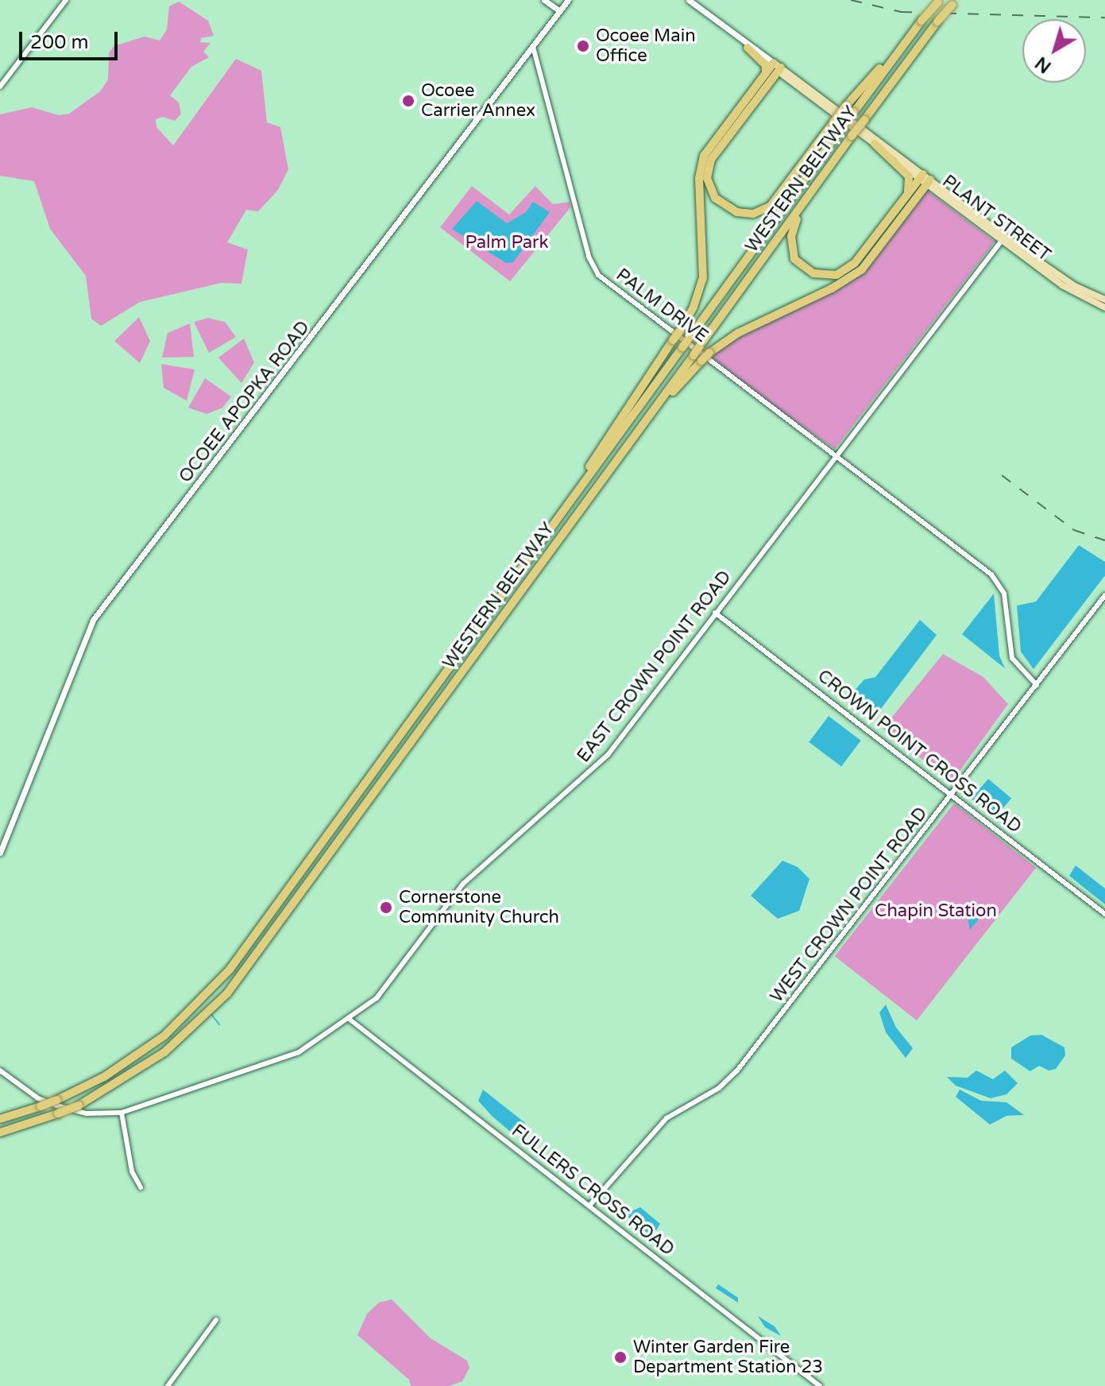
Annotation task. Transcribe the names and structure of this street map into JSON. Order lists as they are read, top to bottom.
{
  "streets": {
    "highway": ["WESTERN BELTWAY"],
    "main road": ["PLANT STREET", "OCOEE APOPKA ROAD"],
    "street": [
      "PALM DRIVE",
      "EAST CROWN POINT ROAD",
      "CROWN POINT CROSS ROAD",
      "WEST CROWN POINT ROAD",
      "FULLERS CROSS ROAD"
    ]
  },
  "crossings": [
    ["WESTERN BELTWAY", "PLANT STREET"],
    ["WESTERN BELTWAY", "EAST CROWN POINT ROAD"],
    ["PLANT STREET", "EAST CROWN POINT ROAD"],
    ["PALM DRIVE", "OCOEE APOPKA ROAD"],
    ["PALM DRIVE", "EAST CROWN POINT ROAD"],
    ["PALM DRIVE", "WEST CROWN POINT ROAD"],
    ["EAST CROWN POINT ROAD", "CROWN POINT CROSS ROAD"],
    ["EAST CROWN POINT ROAD", "FULLERS CROSS ROAD"],
    ["CROWN POINT CROSS ROAD", "WEST CROWN POINT ROAD"],
    ["WEST CROWN POINT ROAD", "FULLERS CROSS ROAD"]
  ],
  "parks": ["Palm Park", "Chapin Station"],
  "places": [
    "Ocoee Main Office",
    "Ocoee Carrier Annex",
    "Cornerstone Community Church",
    "Winter Garden Fire Department Station 23"
  ],
  "scale_bar": "200 m",
  "north": "bottom left"
}
